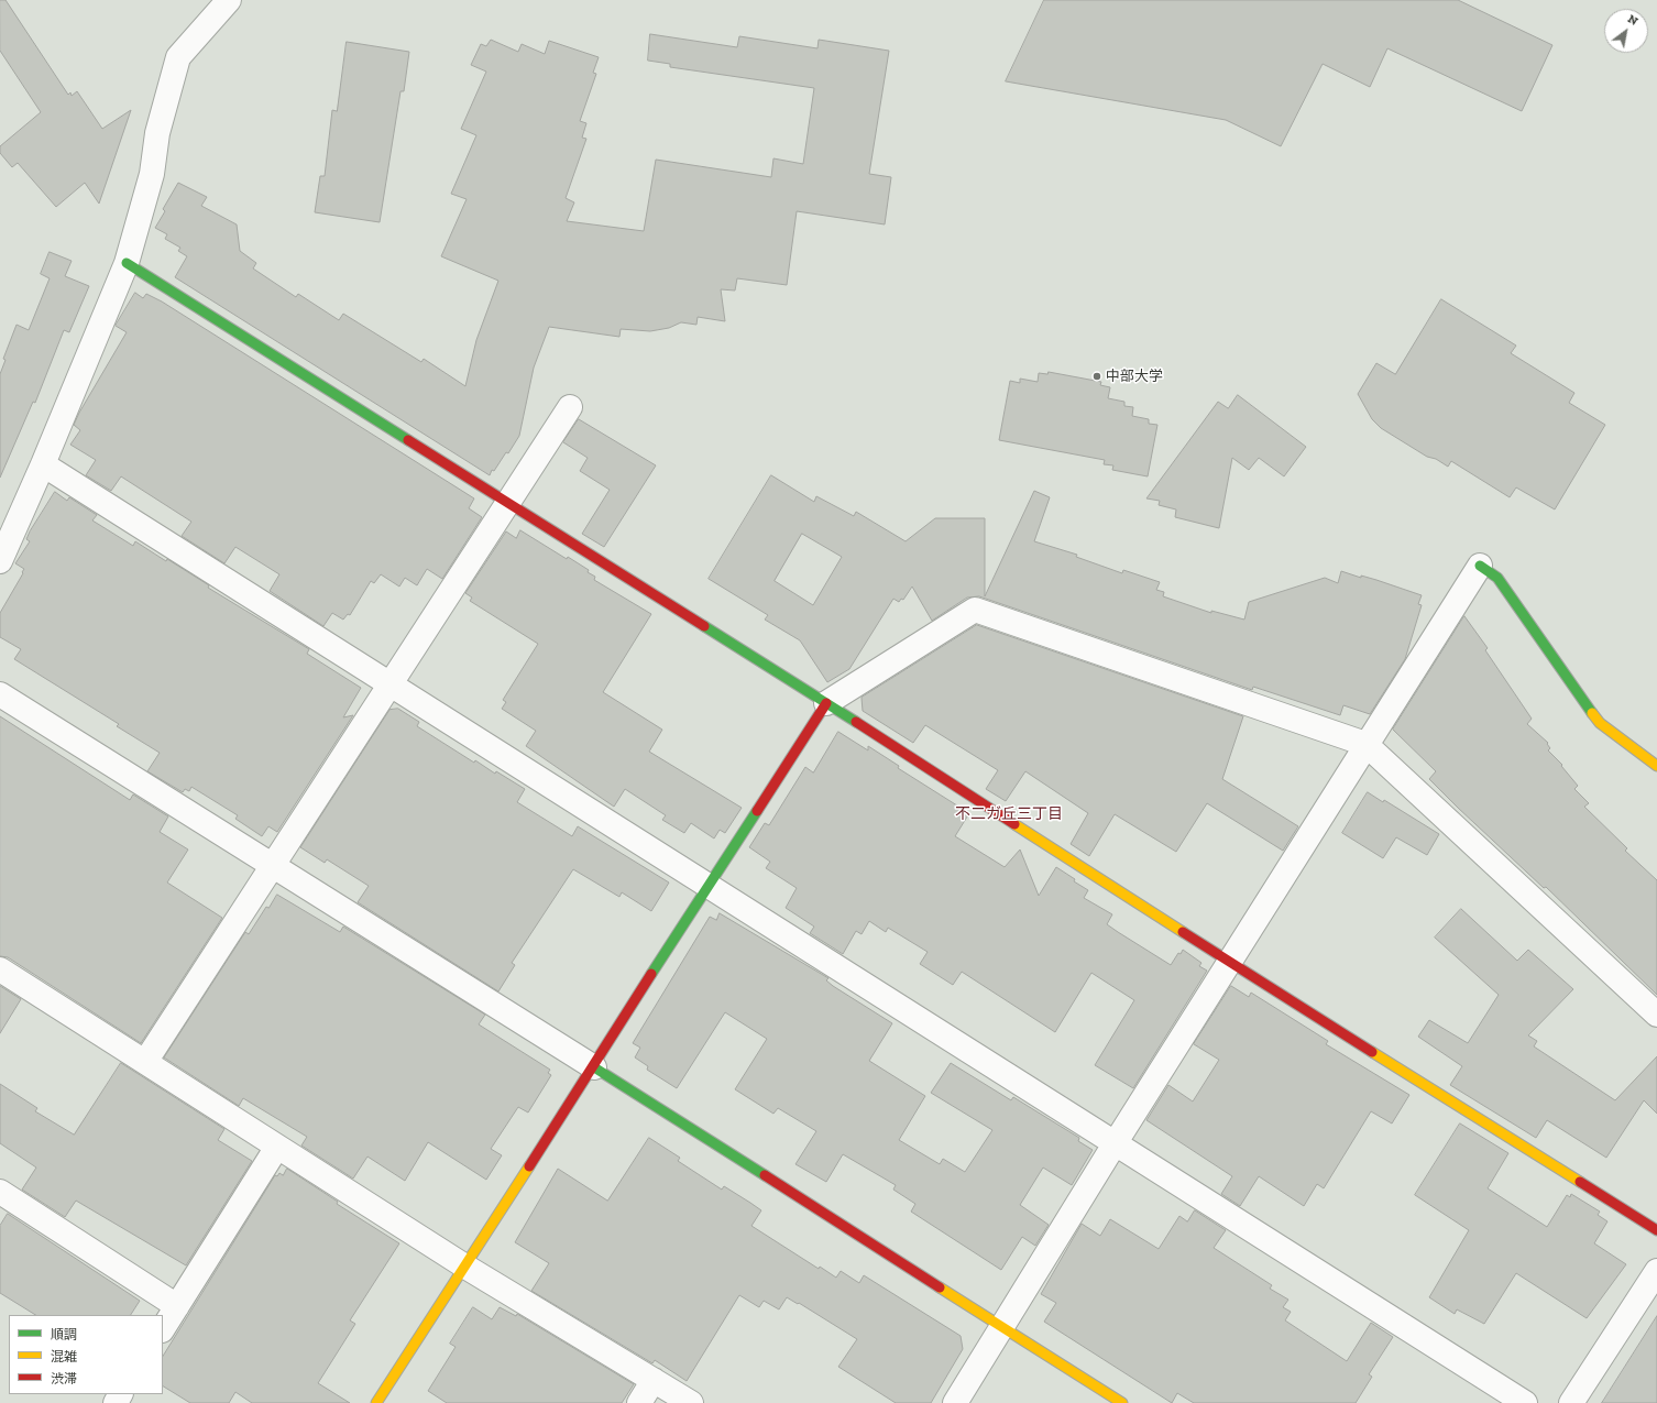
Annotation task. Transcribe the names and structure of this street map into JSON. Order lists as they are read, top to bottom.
{
  "districts": ["不二ガ丘三丁目"],
  "places": ["中部大学"],
  "legend": ["順調", "混雑", "渋滞"],
  "north": "top right"
}
